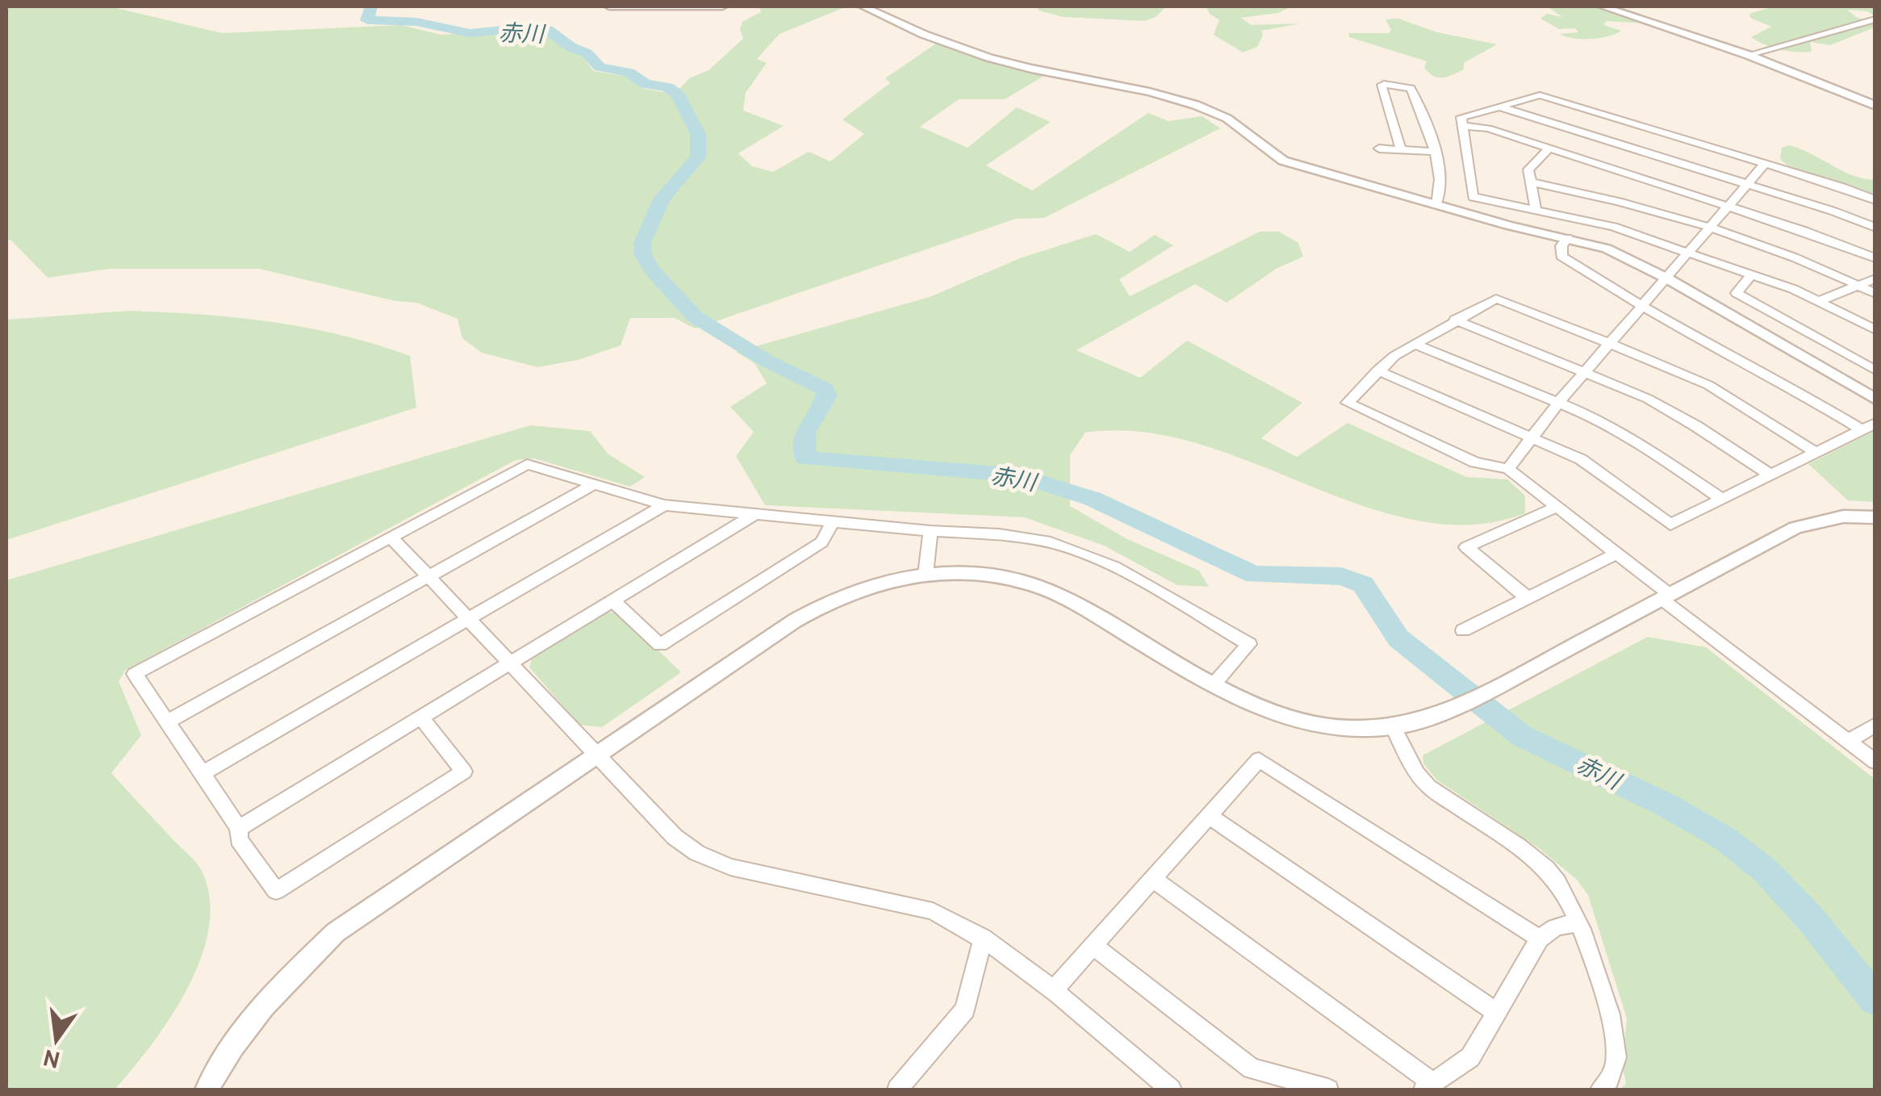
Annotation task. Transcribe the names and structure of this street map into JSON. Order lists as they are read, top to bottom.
{
  "water": ["赤川"],
  "north": "bottom"
}
